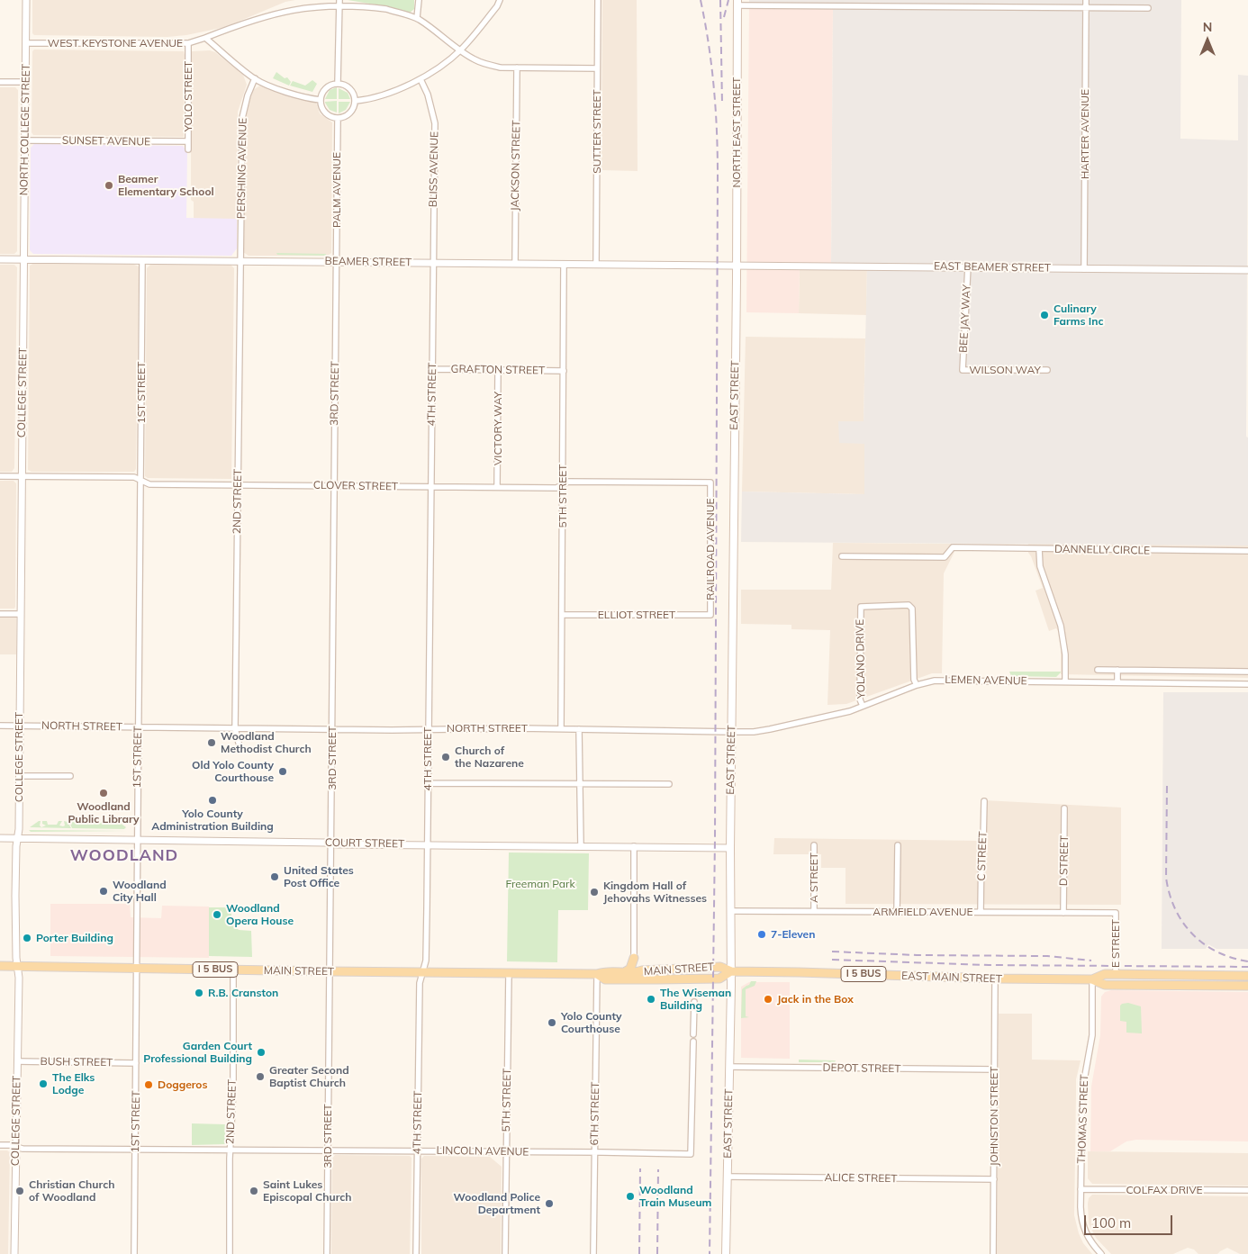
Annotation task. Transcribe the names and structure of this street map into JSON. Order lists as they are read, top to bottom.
{
  "streets": {
    "main road": [
      "NORTH EAST STREET",
      "EAST STREET",
      "I 5 BUS",
      "MAIN STREET",
      "EAST MAIN STREET"
    ],
    "street": [
      "WEST KEYSTONE AVENUE",
      "YOLO STREET",
      "NORTH COLLEGE STREET",
      "SUTTER STREET",
      "HARTER AVENUE",
      "SUNSET AVENUE",
      "JACKSON STREET",
      "PERSHING AVENUE",
      "BLISS AVENUE",
      "PALM AVENUE",
      "BEAMER STREET",
      "EAST BEAMER STREET",
      "BEE JAY WAY",
      "GRAFTON STREET",
      "WILSON WAY",
      "COLLEGE STREET",
      "1ST STREET",
      "3RD STREET",
      "4TH STREET",
      "VICTORY WAY",
      "CLOVER STREET",
      "5TH STREET",
      "2ND STREET",
      "RAILROAD AVENUE",
      "DANNELLY CIRCLE",
      "ELLIOT STREET",
      "YOLANO DRIVE",
      "LEMEN AVENUE",
      "NORTH STREET",
      "COURT STREET",
      "C STREET",
      "D STREET",
      "A STREET",
      "ARMFIELD AVENUE",
      "E STREET",
      "BUSH STREET",
      "DEPOT STREET",
      "6TH STREET",
      "JOHNSTON STREET",
      "THOMAS STREET",
      "LINCOLN AVENUE",
      "ALICE STREET",
      "COLFAX DRIVE"
    ]
  },
  "crossings": [
    ["WEST KEYSTONE AVENUE", "YOLO STREET"],
    ["WEST KEYSTONE AVENUE", "NORTH COLLEGE STREET"],
    ["WEST KEYSTONE AVENUE", "SUTTER STREET"],
    ["WEST KEYSTONE AVENUE", "JACKSON STREET"],
    ["YOLO STREET", "SUNSET AVENUE"],
    ["NORTH COLLEGE STREET", "SUNSET AVENUE"],
    ["NORTH COLLEGE STREET", "BEAMER STREET"],
    ["NORTH COLLEGE STREET", "COLLEGE STREET"],
    ["SUTTER STREET", "BEAMER STREET"],
    ["NORTH EAST STREET", "BEAMER STREET"],
    ["NORTH EAST STREET", "EAST BEAMER STREET"],
    ["NORTH EAST STREET", "EAST STREET"],
    ["HARTER AVENUE", "EAST BEAMER STREET"],
    ["JACKSON STREET", "BEAMER STREET"],
    ["PERSHING AVENUE", "BEAMER STREET"],
    ["PERSHING AVENUE", "2ND STREET"],
    ["BLISS AVENUE", "BEAMER STREET"],
    ["BLISS AVENUE", "4TH STREET"],
    ["PALM AVENUE", "BEAMER STREET"],
    ["PALM AVENUE", "3RD STREET"],
    ["BEAMER STREET", "EAST BEAMER STREET"],
    ["BEAMER STREET", "COLLEGE STREET"],
    ["BEAMER STREET", "1ST STREET"],
    ["BEAMER STREET", "3RD STREET"],
    ["BEAMER STREET", "4TH STREET"],
    ["BEAMER STREET", "EAST STREET"],
    ["BEAMER STREET", "5TH STREET"],
    ["BEAMER STREET", "2ND STREET"],
    ["EAST BEAMER STREET", "BEE JAY WAY"],
    ["EAST BEAMER STREET", "EAST STREET"],
    ["BEE JAY WAY", "WILSON WAY"],
    ["GRAFTON STREET", "4TH STREET"],
    ["GRAFTON STREET", "VICTORY WAY"],
    ["GRAFTON STREET", "5TH STREET"],
    ["COLLEGE STREET", "CLOVER STREET"],
    ["COLLEGE STREET", "NORTH STREET"],
    ["COLLEGE STREET", "COURT STREET"],
    ["COLLEGE STREET", "MAIN STREET"],
    ["COLLEGE STREET", "BUSH STREET"],
    ["COLLEGE STREET", "LINCOLN AVENUE"],
    ["1ST STREET", "CLOVER STREET"],
    ["1ST STREET", "NORTH STREET"],
    ["1ST STREET", "COURT STREET"],
    ["1ST STREET", "MAIN STREET"],
    ["1ST STREET", "BUSH STREET"],
    ["1ST STREET", "LINCOLN AVENUE"],
    ["3RD STREET", "CLOVER STREET"],
    ["3RD STREET", "NORTH STREET"],
    ["3RD STREET", "COURT STREET"],
    ["3RD STREET", "MAIN STREET"],
    ["3RD STREET", "LINCOLN AVENUE"],
    ["4TH STREET", "CLOVER STREET"],
    ["4TH STREET", "NORTH STREET"],
    ["4TH STREET", "COURT STREET"],
    ["4TH STREET", "MAIN STREET"],
    ["4TH STREET", "LINCOLN AVENUE"],
    ["EAST STREET", "LEMEN AVENUE"],
    ["EAST STREET", "NORTH STREET"],
    ["EAST STREET", "COURT STREET"],
    ["EAST STREET", "ARMFIELD AVENUE"],
    ["EAST STREET", "MAIN STREET"],
    ["EAST STREET", "EAST MAIN STREET"],
    ["EAST STREET", "DEPOT STREET"],
    ["EAST STREET", "ALICE STREET"],
    ["VICTORY WAY", "CLOVER STREET"],
    ["CLOVER STREET", "5TH STREET"],
    ["CLOVER STREET", "2ND STREET"],
    ["CLOVER STREET", "RAILROAD AVENUE"],
    ["5TH STREET", "ELLIOT STREET"],
    ["5TH STREET", "NORTH STREET"],
    ["5TH STREET", "MAIN STREET"],
    ["5TH STREET", "LINCOLN AVENUE"],
    ["2ND STREET", "NORTH STREET"],
    ["2ND STREET", "MAIN STREET"],
    ["2ND STREET", "LINCOLN AVENUE"],
    ["RAILROAD AVENUE", "ELLIOT STREET"],
    ["DANNELLY CIRCLE", "LEMEN AVENUE"],
    ["YOLANO DRIVE", "LEMEN AVENUE"],
    ["LEMEN AVENUE", "NORTH STREET"],
    ["C STREET", "ARMFIELD AVENUE"],
    ["D STREET", "ARMFIELD AVENUE"],
    ["A STREET", "ARMFIELD AVENUE"],
    ["ARMFIELD AVENUE", "E STREET"],
    ["E STREET", "EAST MAIN STREET"],
    ["MAIN STREET", "EAST MAIN STREET"],
    ["MAIN STREET", "6TH STREET"],
    ["EAST MAIN STREET", "JOHNSTON STREET"],
    ["EAST MAIN STREET", "THOMAS STREET"],
    ["DEPOT STREET", "JOHNSTON STREET"],
    ["6TH STREET", "LINCOLN AVENUE"],
    ["JOHNSTON STREET", "ALICE STREET"],
    ["THOMAS STREET", "COLFAX DRIVE"]
  ],
  "districts": ["WOODLAND"],
  "parks": ["Freeman Park"],
  "places": [
    "Beamer Elementary School",
    "Culinary Farms Inc",
    "Woodland Methodist Church",
    "Church of the Nazarene",
    "Old Yolo County Courthouse",
    "Woodland Public Library",
    "Yolo County Administration Building",
    "United States Post Office",
    "Woodland City Hall",
    "Kingdom Hall of Jehovahs Witnesses",
    "Woodland Opera House",
    "7-Eleven",
    "Porter Building",
    "R.B. Cranston",
    "The Wiseman Building",
    "Jack in the Box",
    "Yolo County Courthouse",
    "Garden Court Professional Building",
    "Greater Second Baptist Church",
    "The Elks Lodge",
    "Doggeros",
    "Christian Church of Woodland",
    "Saint Lukes Episcopal Church",
    "Woodland Train Museum",
    "Woodland Police Department"
  ],
  "scale_bar": "100 m",
  "north": "top"
}
